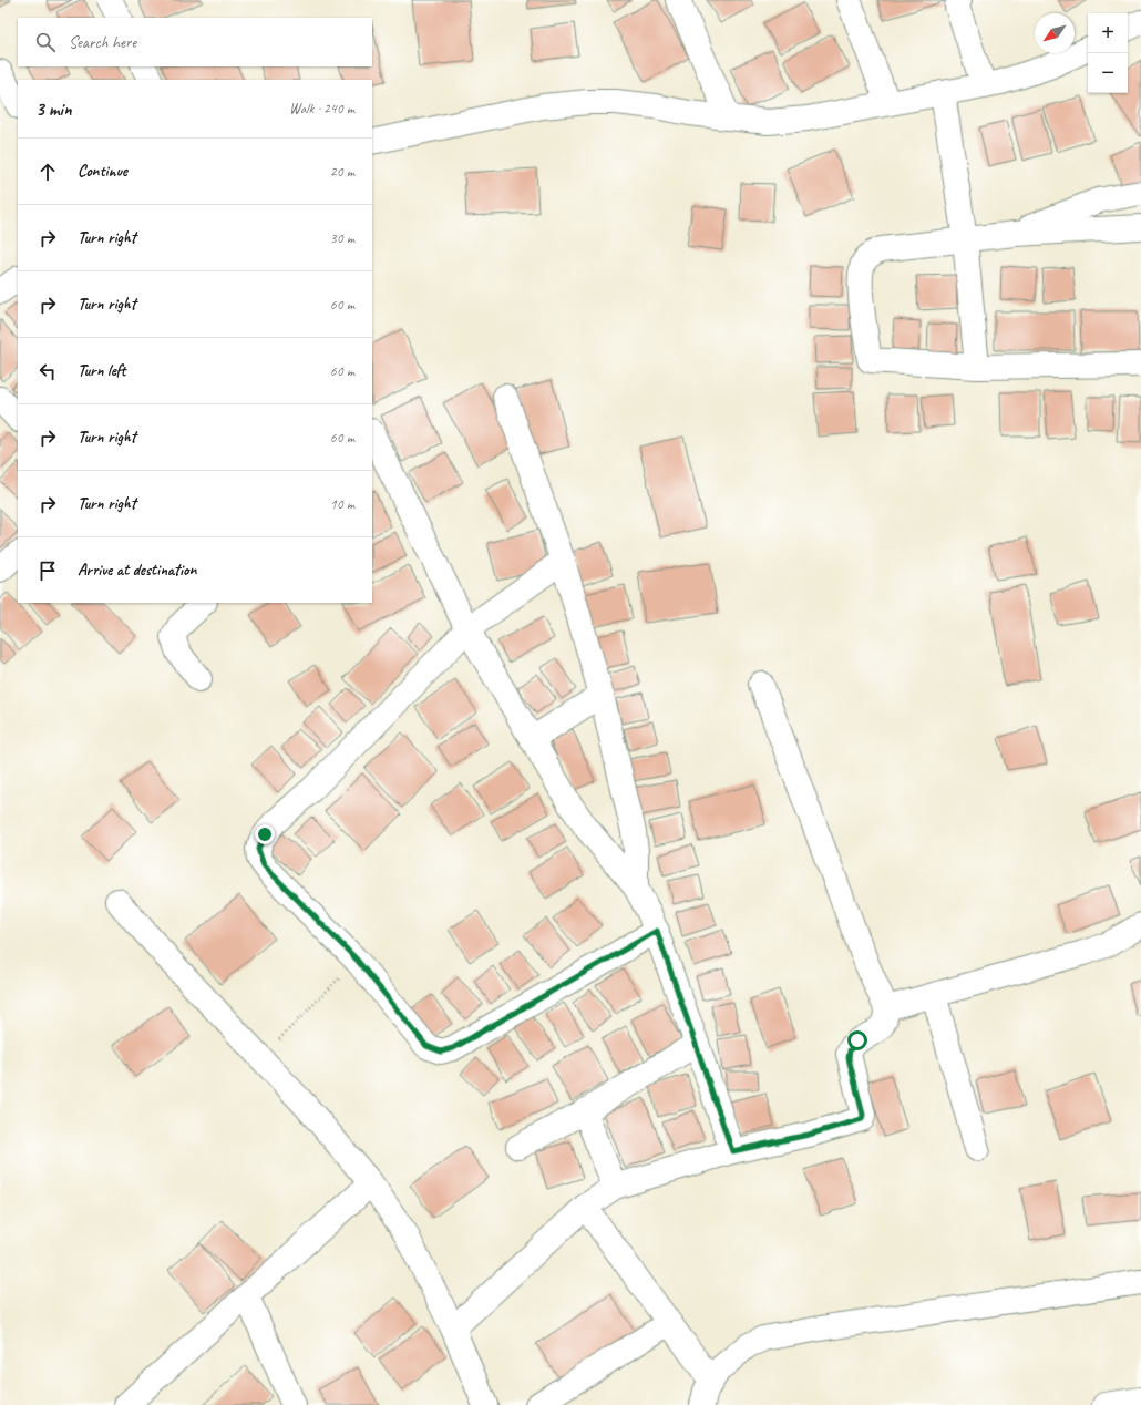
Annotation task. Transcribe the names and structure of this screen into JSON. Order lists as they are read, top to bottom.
{
  "north": "bottom left",
  "page": {
    "map_buttons": ["+", "−"],
    "search": "Search here",
    "heading": ["3 min", "Walk · 240 m"],
    "list": [
      ["Continue", "20 m"],
      ["Turn right", "30 m"],
      ["Turn right", "60 m"],
      ["Turn left", "60 m"],
      ["Turn right", "60 m"],
      ["Turn right", "10 m"],
      "Arrive at destination"
    ]
  }
}
